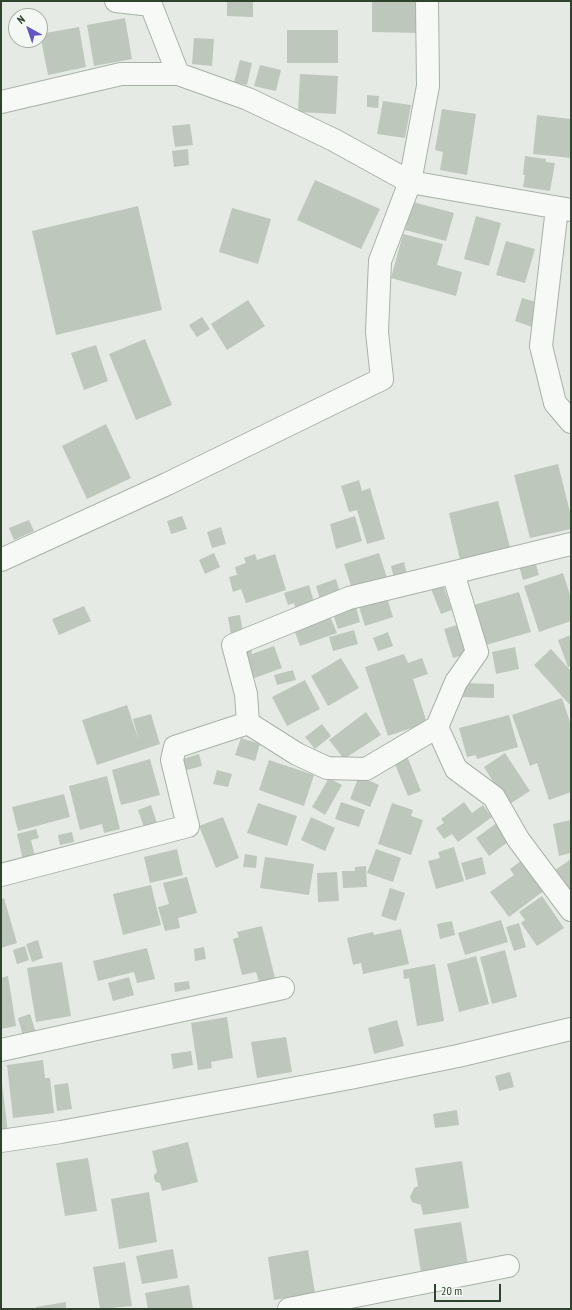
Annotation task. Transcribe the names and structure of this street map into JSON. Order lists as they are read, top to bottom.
{
  "scale_bar": "20 m",
  "north": "top left"
}
